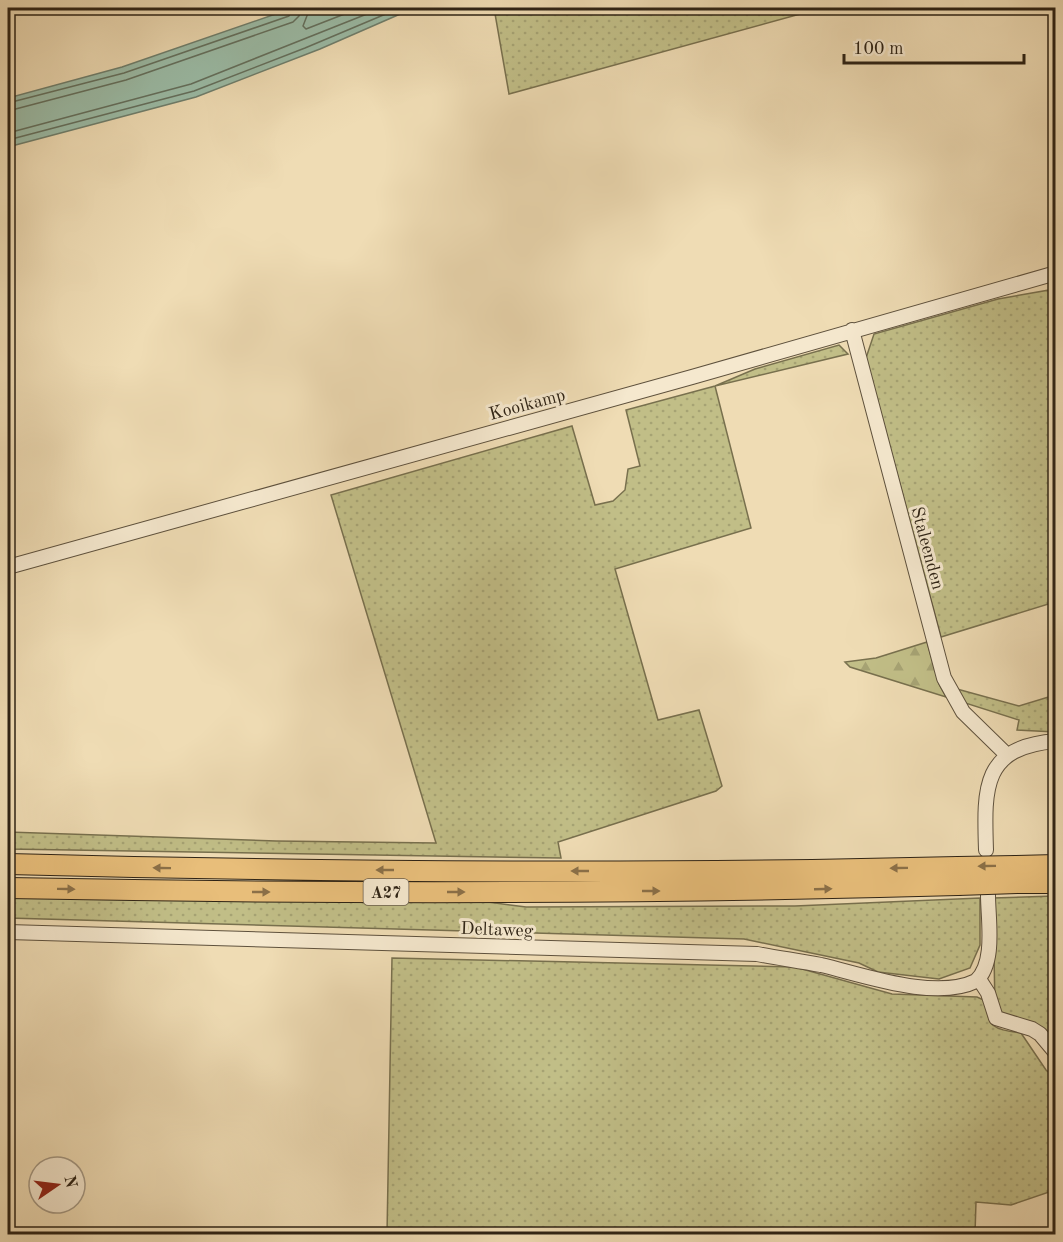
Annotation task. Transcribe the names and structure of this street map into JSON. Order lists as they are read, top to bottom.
{
  "streets": {
    "highway": ["A27"],
    "street": ["Kooikamp", "Staleenden", "Deltaweg"]
  },
  "crossings": [
    ["Kooikamp", "Staleenden"]
  ],
  "scale_bar": "100 m",
  "north": "right"
}
